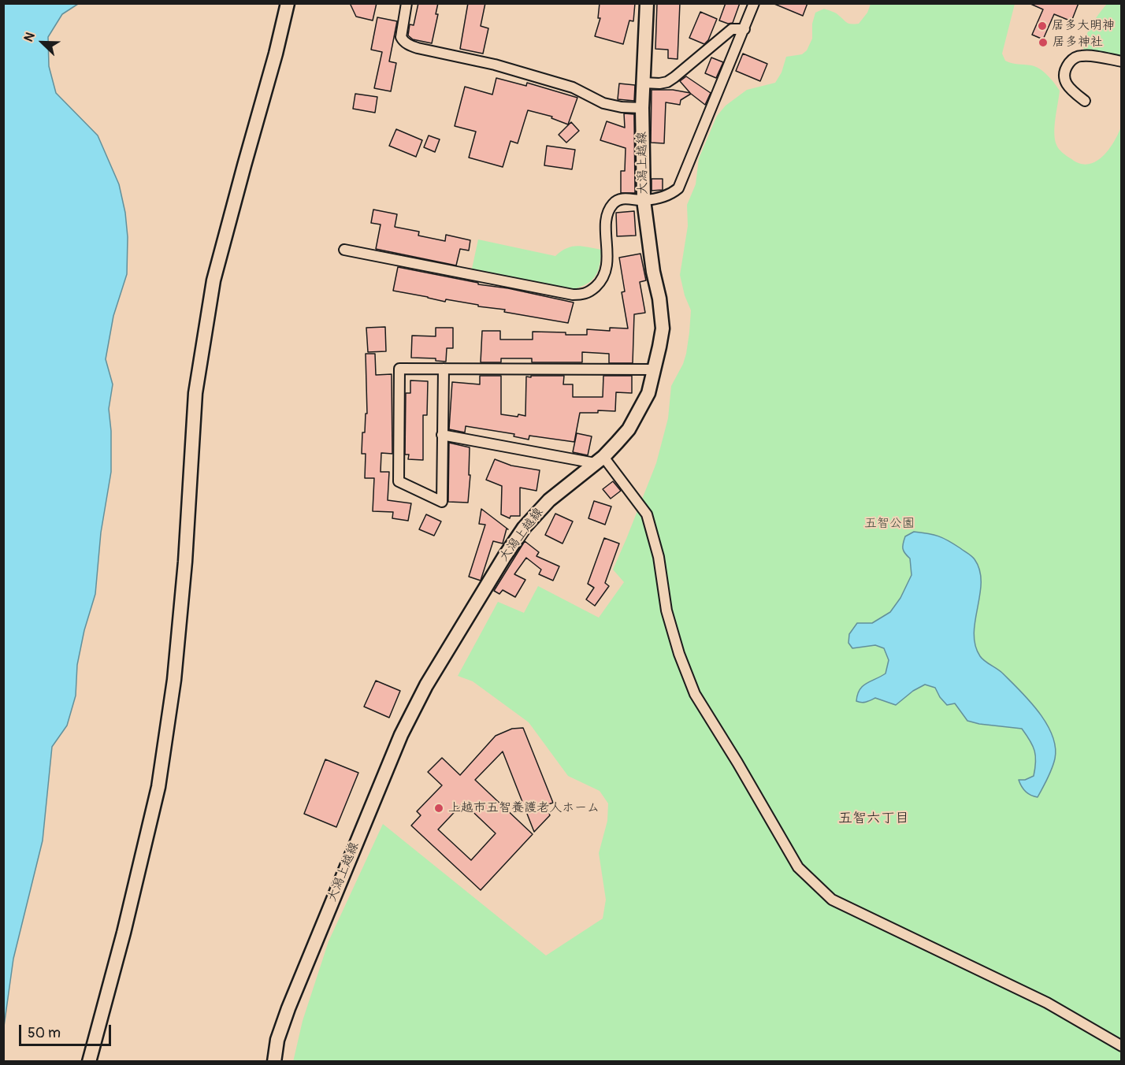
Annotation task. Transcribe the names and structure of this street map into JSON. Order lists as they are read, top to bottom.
{
  "streets": {
    "main road": ["大潟上越線"]
  },
  "districts": ["五智六丁目"],
  "parks": ["五智公園"],
  "places": ["居多大明神", "居多神社", "上越市五智養護老人ホーム"],
  "scale_bar": "50 m",
  "north": "top left"
}
